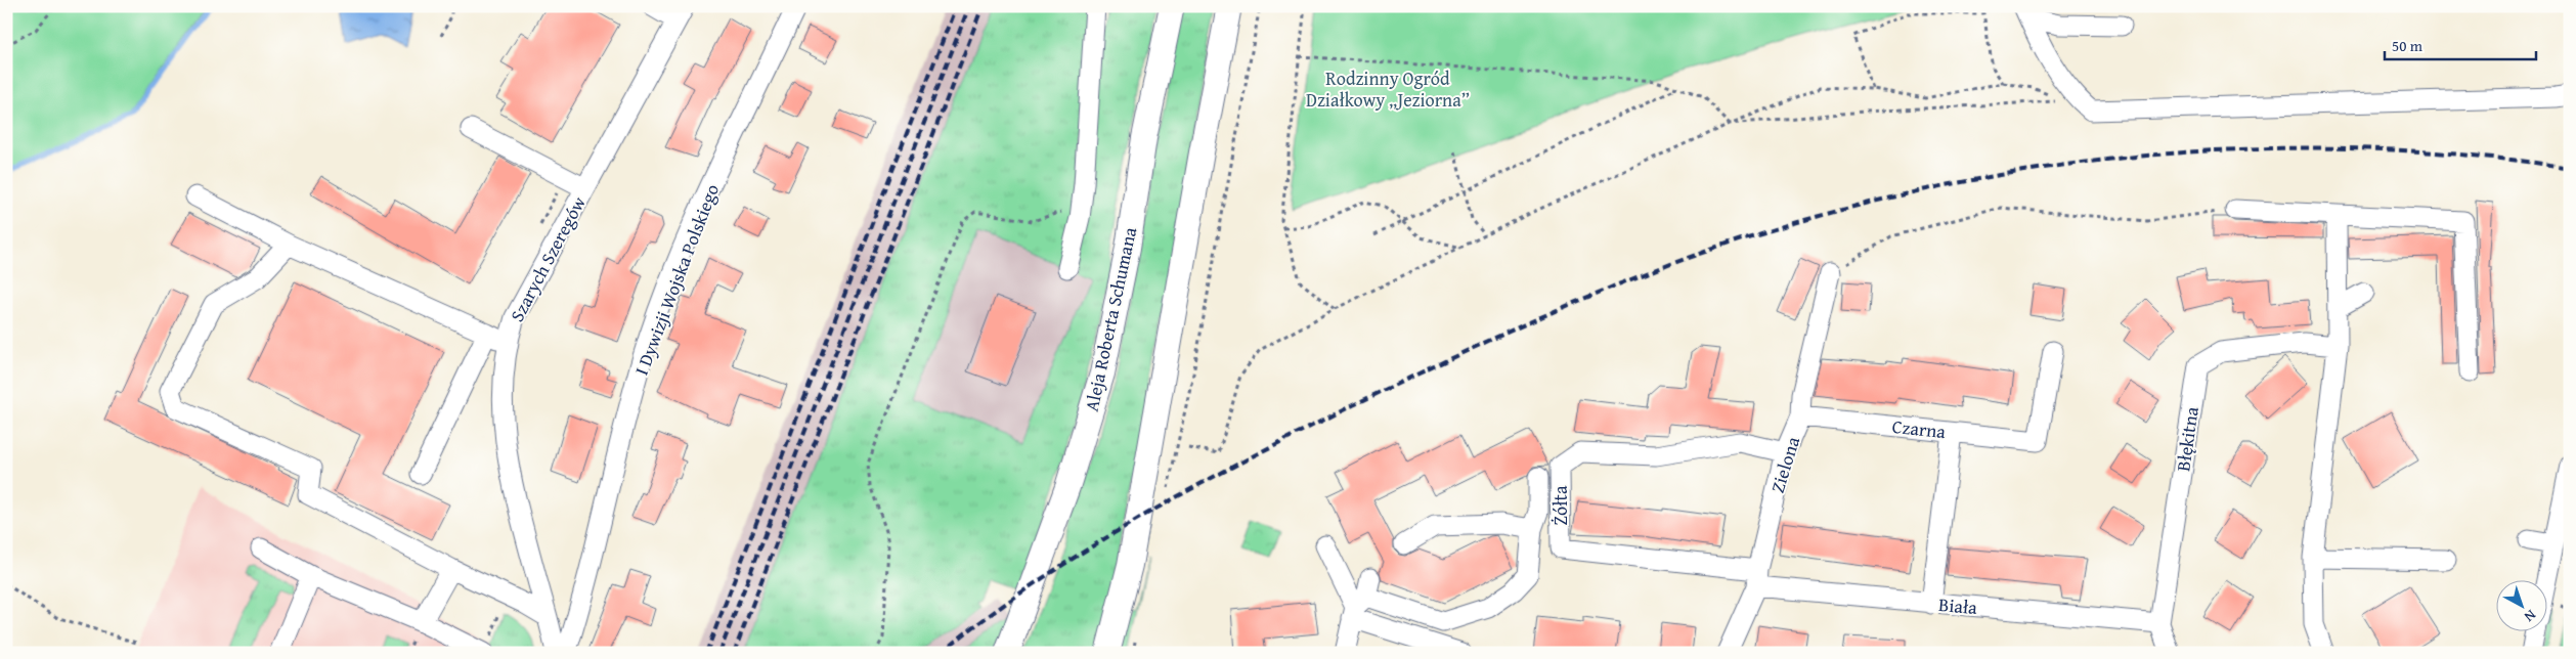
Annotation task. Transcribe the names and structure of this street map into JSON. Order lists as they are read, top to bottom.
{
  "streets": {
    "main road": ["Aleja Roberta Schumana"],
    "street": [
      "Szarych Szeregów",
      "I Dywizji Wojska Polskiego",
      "Czarna",
      "Błękitna",
      "Zielona",
      "Żółta",
      "Biała"
    ]
  },
  "crossings": [
    ["Czarna", "Zielona"],
    ["Błękitna", "Biała"],
    ["Zielona", "Żółta"],
    ["Zielona", "Biała"],
    ["Żółta", "Biała"]
  ],
  "parks": ["Rodzinny Ogród Działkowy „Jeziorna”"],
  "scale_bar": "50 m",
  "north": "bottom right"
}
